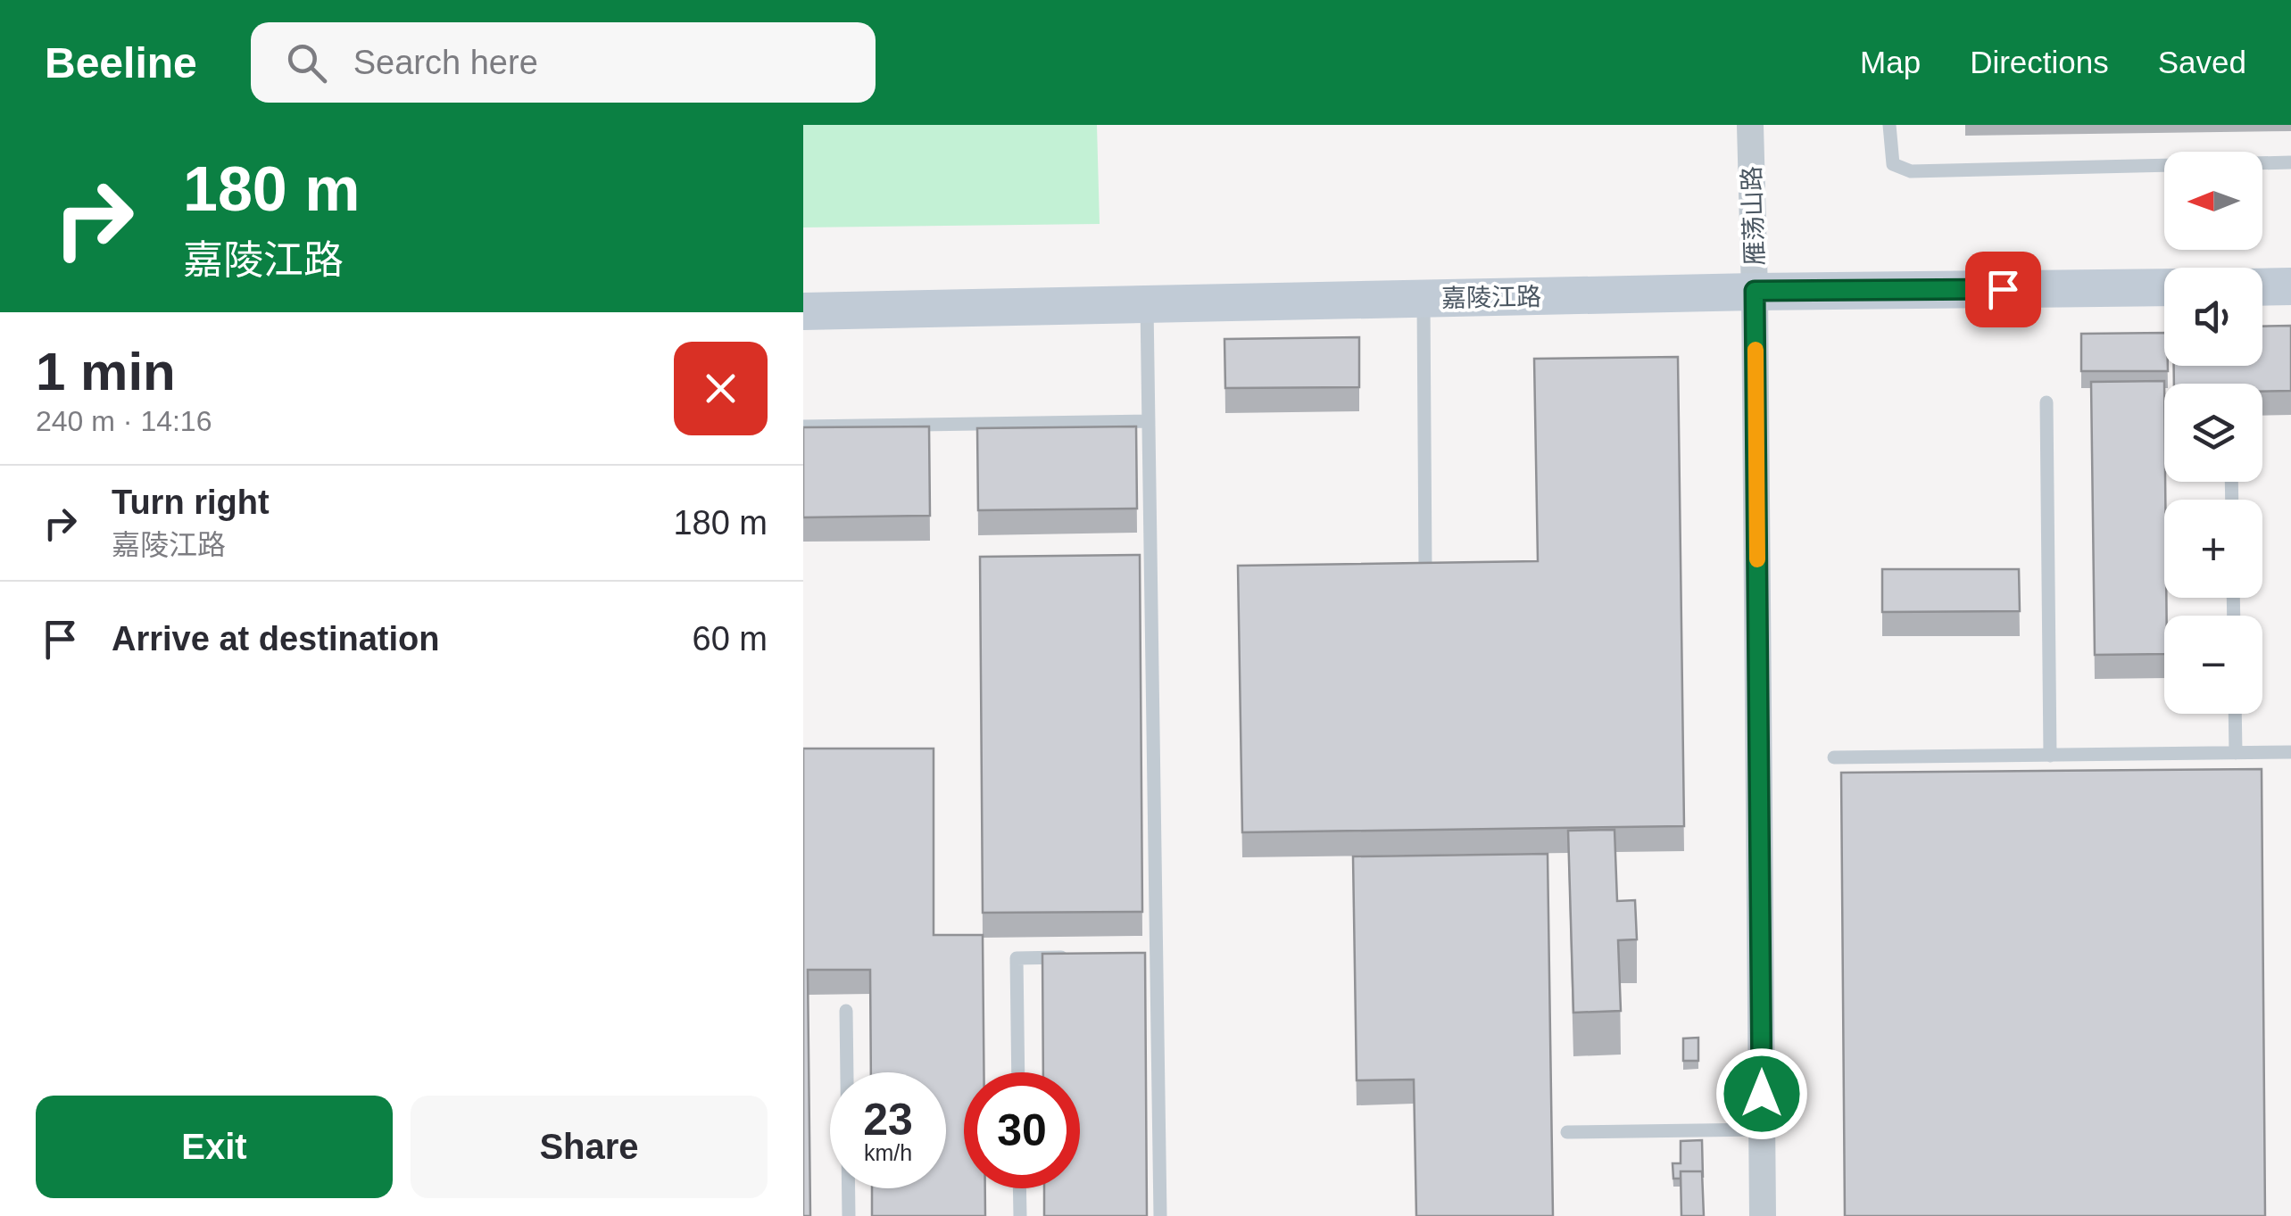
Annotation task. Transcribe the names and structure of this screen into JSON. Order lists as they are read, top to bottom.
{
  "streets": {
    "street": ["雁荡山路", "嘉陵江路"]
  },
  "crossings": [
    ["雁荡山路", "嘉陵江路"]
  ],
  "north": "left",
  "page": {
    "header": "Beeline",
    "search": "Search here",
    "nav": ["Map", "Directions", "Saved"],
    "turn": ["180 m", "嘉陵江路"],
    "map_buttons": ["+", "−"],
    "heading": ["1 min", "240 m · 14:16"],
    "list": [
      {
        "name": "Turn right",
        "note": "嘉陵江路",
        "value": "180 m"
      },
      {
        "name": "Arrive at destination",
        "value": "60 m"
      }
    ],
    "speed": "23 km/h",
    "limit": "30",
    "buttons": ["Exit", "Share"]
  }
}
